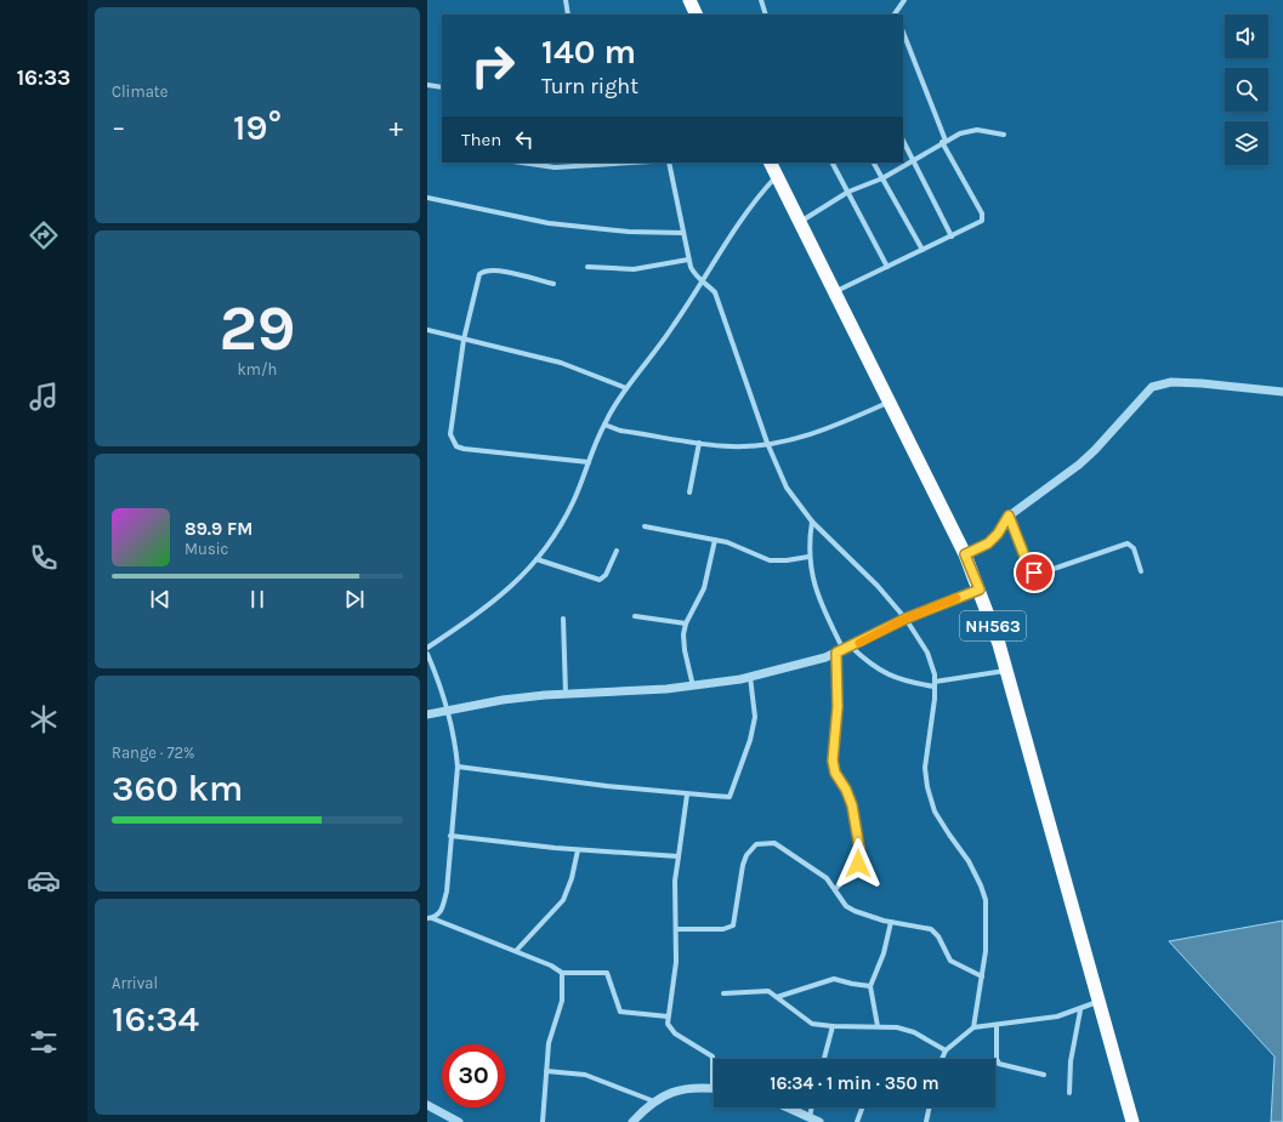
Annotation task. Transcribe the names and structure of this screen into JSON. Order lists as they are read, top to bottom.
{
  "streets": {
    "highway": ["NH563"]
  },
  "page": {
    "tabs": "16:33",
    "tile": [
      "Climate",
      ["29", "km/h"],
      ["Range · 72%", "360 km"],
      ["Arrival", "16:34"]
    ],
    "turn": ["140 m", "Turn right"],
    "heat": ["−", "19°", "+"],
    "then": "Then",
    "song": ["89.9 FM", "Music"],
    "limit": "30",
    "trip": "16:34 · 1 min · 350 m"
  }
}
